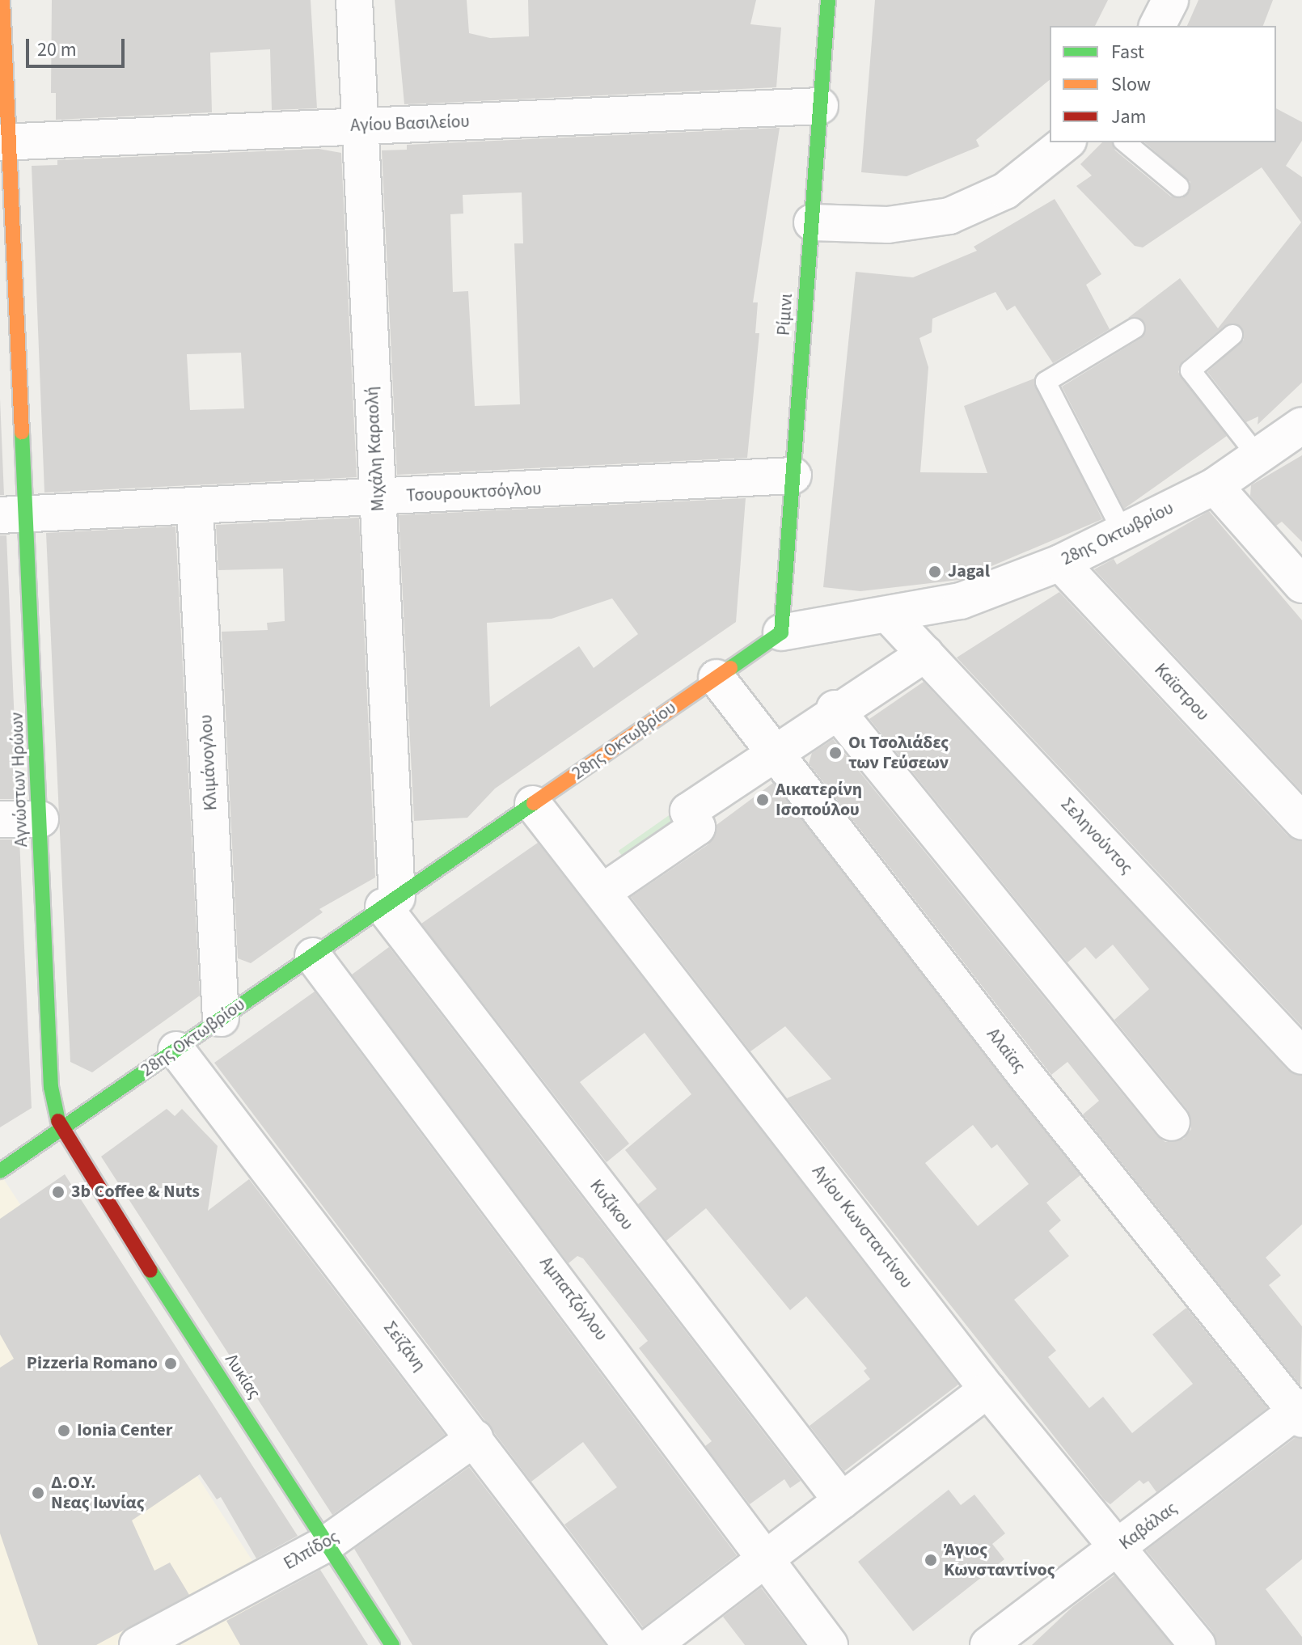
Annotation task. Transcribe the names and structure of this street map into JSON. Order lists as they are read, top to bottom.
{
  "streets": {
    "street": [
      "Αγίου Βασιλείου",
      "Ρίμινι",
      "Μιχάλη Καραολή",
      "Τσουρουκτσόγλου",
      "28ης Οκτωβρίου",
      "Καϊστρου",
      "Κλιμάνογλου",
      "Αγνώστων Ηρώων",
      "Σεληνούντος",
      "Αλαϊας",
      "Κυζίκου",
      "Αγίου Κωνσταντίνου",
      "Αμπατζόγλου",
      "Σεϊζάνη",
      "Λυκίας",
      "Καβάλας",
      "Ελπίδος"
    ]
  },
  "crossings": [
    ["Αγίου Βασιλείου", "Ρίμινι"],
    ["Αγίου Βασιλείου", "Μιχάλη Καραολή"],
    ["Αγίου Βασιλείου", "Αγνώστων Ηρώων"],
    ["Ρίμινι", "Τσουρουκτσόγλου"],
    ["Ρίμινι", "28ης Οκτωβρίου"],
    ["Μιχάλη Καραολή", "Τσουρουκτσόγλου"],
    ["Μιχάλη Καραολή", "28ης Οκτωβρίου"],
    ["Μιχάλη Καραολή", "Κυζίκου"],
    ["Τσουρουκτσόγλου", "Κλιμάνογλου"],
    ["Τσουρουκτσόγλου", "Αγνώστων Ηρώων"],
    ["28ης Οκτωβρίου", "Καϊστρου"],
    ["28ης Οκτωβρίου", "Κλιμάνογλου"],
    ["28ης Οκτωβρίου", "Αγνώστων Ηρώων"],
    ["28ης Οκτωβρίου", "Σεληνούντος"],
    ["28ης Οκτωβρίου", "Αλαϊας"],
    ["28ης Οκτωβρίου", "Κυζίκου"],
    ["28ης Οκτωβρίου", "Αγίου Κωνσταντίνου"],
    ["28ης Οκτωβρίου", "Αμπατζόγλου"],
    ["28ης Οκτωβρίου", "Σεϊζάνη"],
    ["28ης Οκτωβρίου", "Λυκίας"],
    ["Αγνώστων Ηρώων", "Λυκίας"],
    ["Αλαϊας", "Καβάλας"],
    ["Αγίου Κωνσταντίνου", "Καβάλας"],
    ["Σεϊζάνη", "Ελπίδος"],
    ["Λυκίας", "Ελπίδος"]
  ],
  "places": [
    "Jagal",
    "Οι Τσολιάδες των Γεύσεων",
    "Αικατερίνη Ισοπούλου",
    "3b Coffee & Nuts",
    "Pizzeria Romano",
    "Ionia Center",
    "Δ.Ο.Υ. Νεας Ιωνίας",
    "Άγιος Κωνσταντίνος"
  ],
  "legend": ["Fast", "Slow", "Jam"],
  "scale_bar": "20 m"
}
